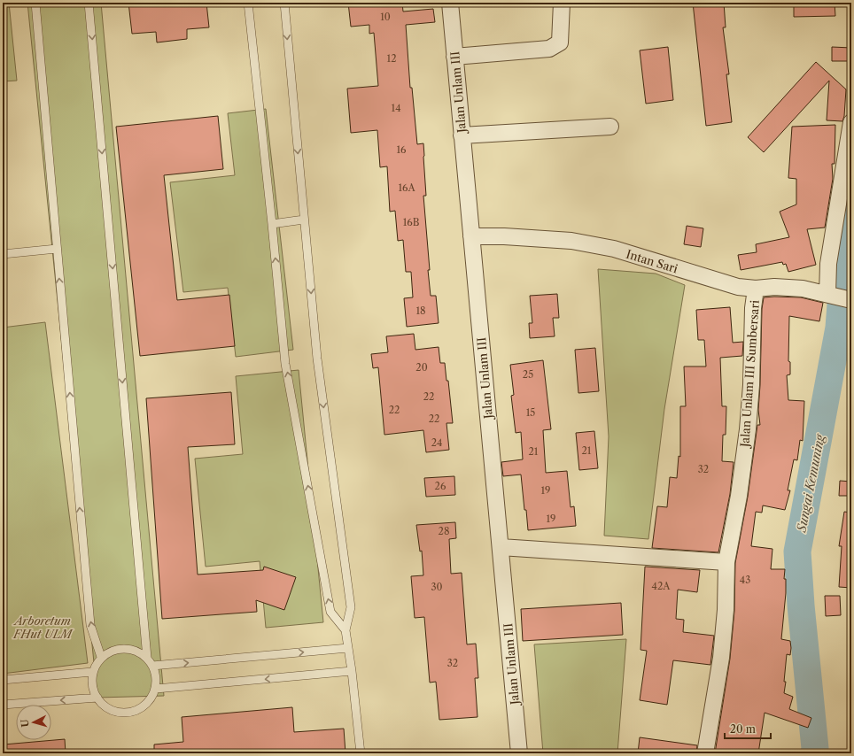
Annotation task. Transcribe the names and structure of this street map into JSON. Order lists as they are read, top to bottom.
{
  "streets": {
    "street": ["Jalan Unlam III", "Intan Sari", "Jalan Unlam III Sumbersari"]
  },
  "crossings": [
    ["Jalan Unlam III", "Intan Sari"],
    ["Intan Sari", "Jalan Unlam III Sumbersari"]
  ],
  "water": ["Sungai Kemuning"],
  "parks": ["Arboretum FHut ULM"],
  "house_numbers": [
    "10",
    "12",
    "14",
    "16",
    "16A",
    "16B",
    "18",
    "20",
    "25",
    "22",
    "22",
    "15",
    "22",
    "24",
    "21",
    "21",
    "32",
    "26",
    "19",
    "19",
    "28",
    "43",
    "42A",
    "30",
    "32"
  ],
  "scale_bar": "20 m",
  "north": "left"
}
